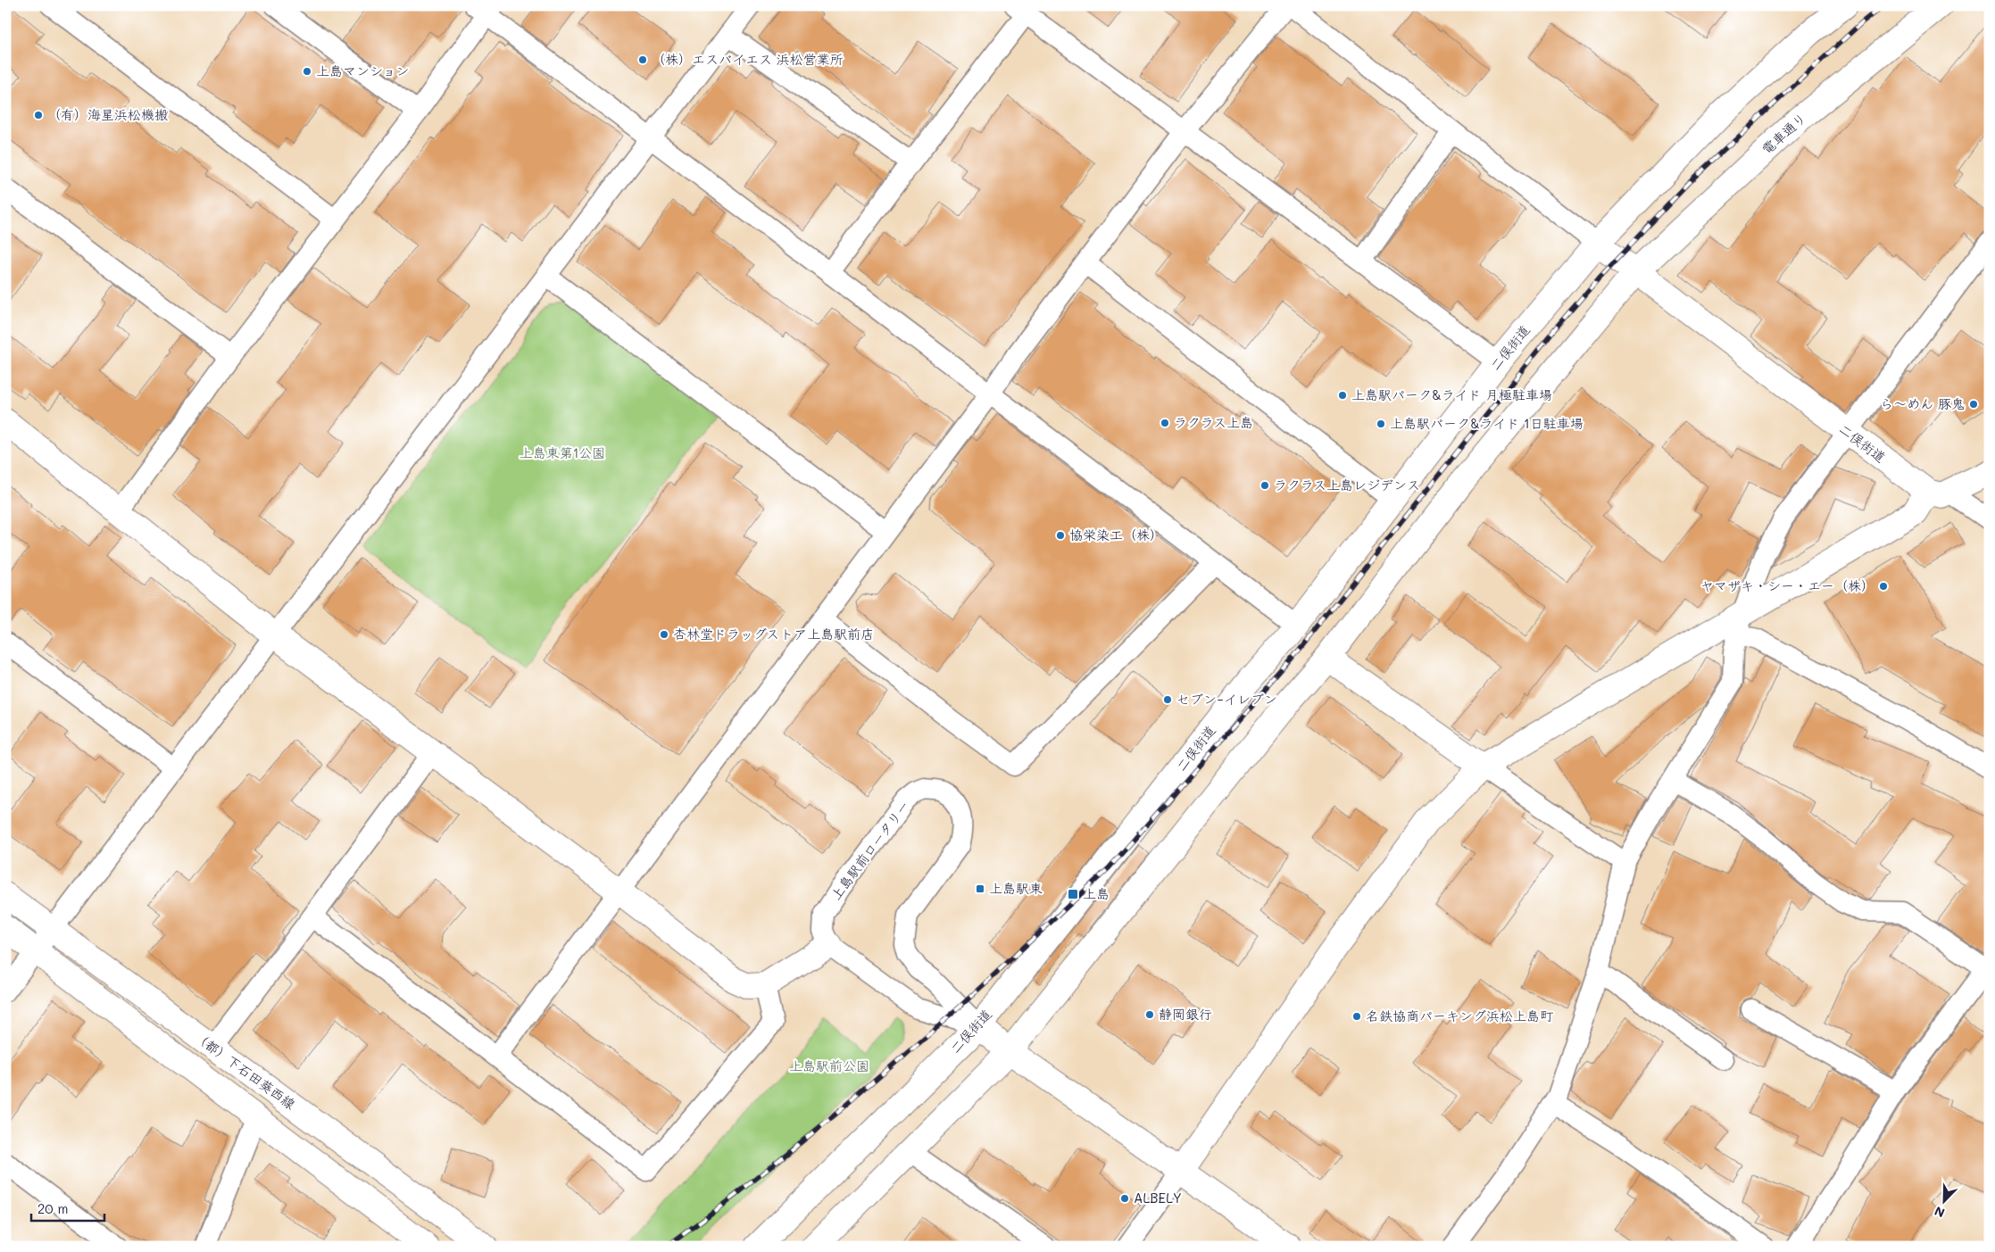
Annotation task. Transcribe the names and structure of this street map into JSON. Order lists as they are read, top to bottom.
{
  "streets": {
    "street": [
      "電車通り",
      "二俣街道",
      "上島駅前ロータリー",
      "（都）下石田葵西線"
    ]
  },
  "crossings": [
    ["電車通り", "二俣街道"],
    ["二俣街道", "上島駅前ロータリー"]
  ],
  "parks": ["上島東第1公園", "上島駅前公園"],
  "places": {
    "other": [
      "（株）エスバイエス 浜松営業所",
      "上島マンション",
      "（有）海星浜松機搬",
      "上島駅パーク&ライド 月極駐車場",
      "ら～めん 豚鬼",
      "ラクラス上島",
      "上島駅パーク&ライド 1日駐車場",
      "ラクラス上島レジデンス",
      "協栄染工（株）",
      "ヤマザキ・シー・エー（株）",
      "杏林堂ドラッグストア上島駅前店",
      "セブン−イレブン",
      "静岡銀行",
      "名鉄協商パーキング浜松上島町",
      "ALBELY"
    ],
    "transit": ["上島駅東", "上島"]
  },
  "scale_bar": "20 m",
  "north": "bottom left"
}
